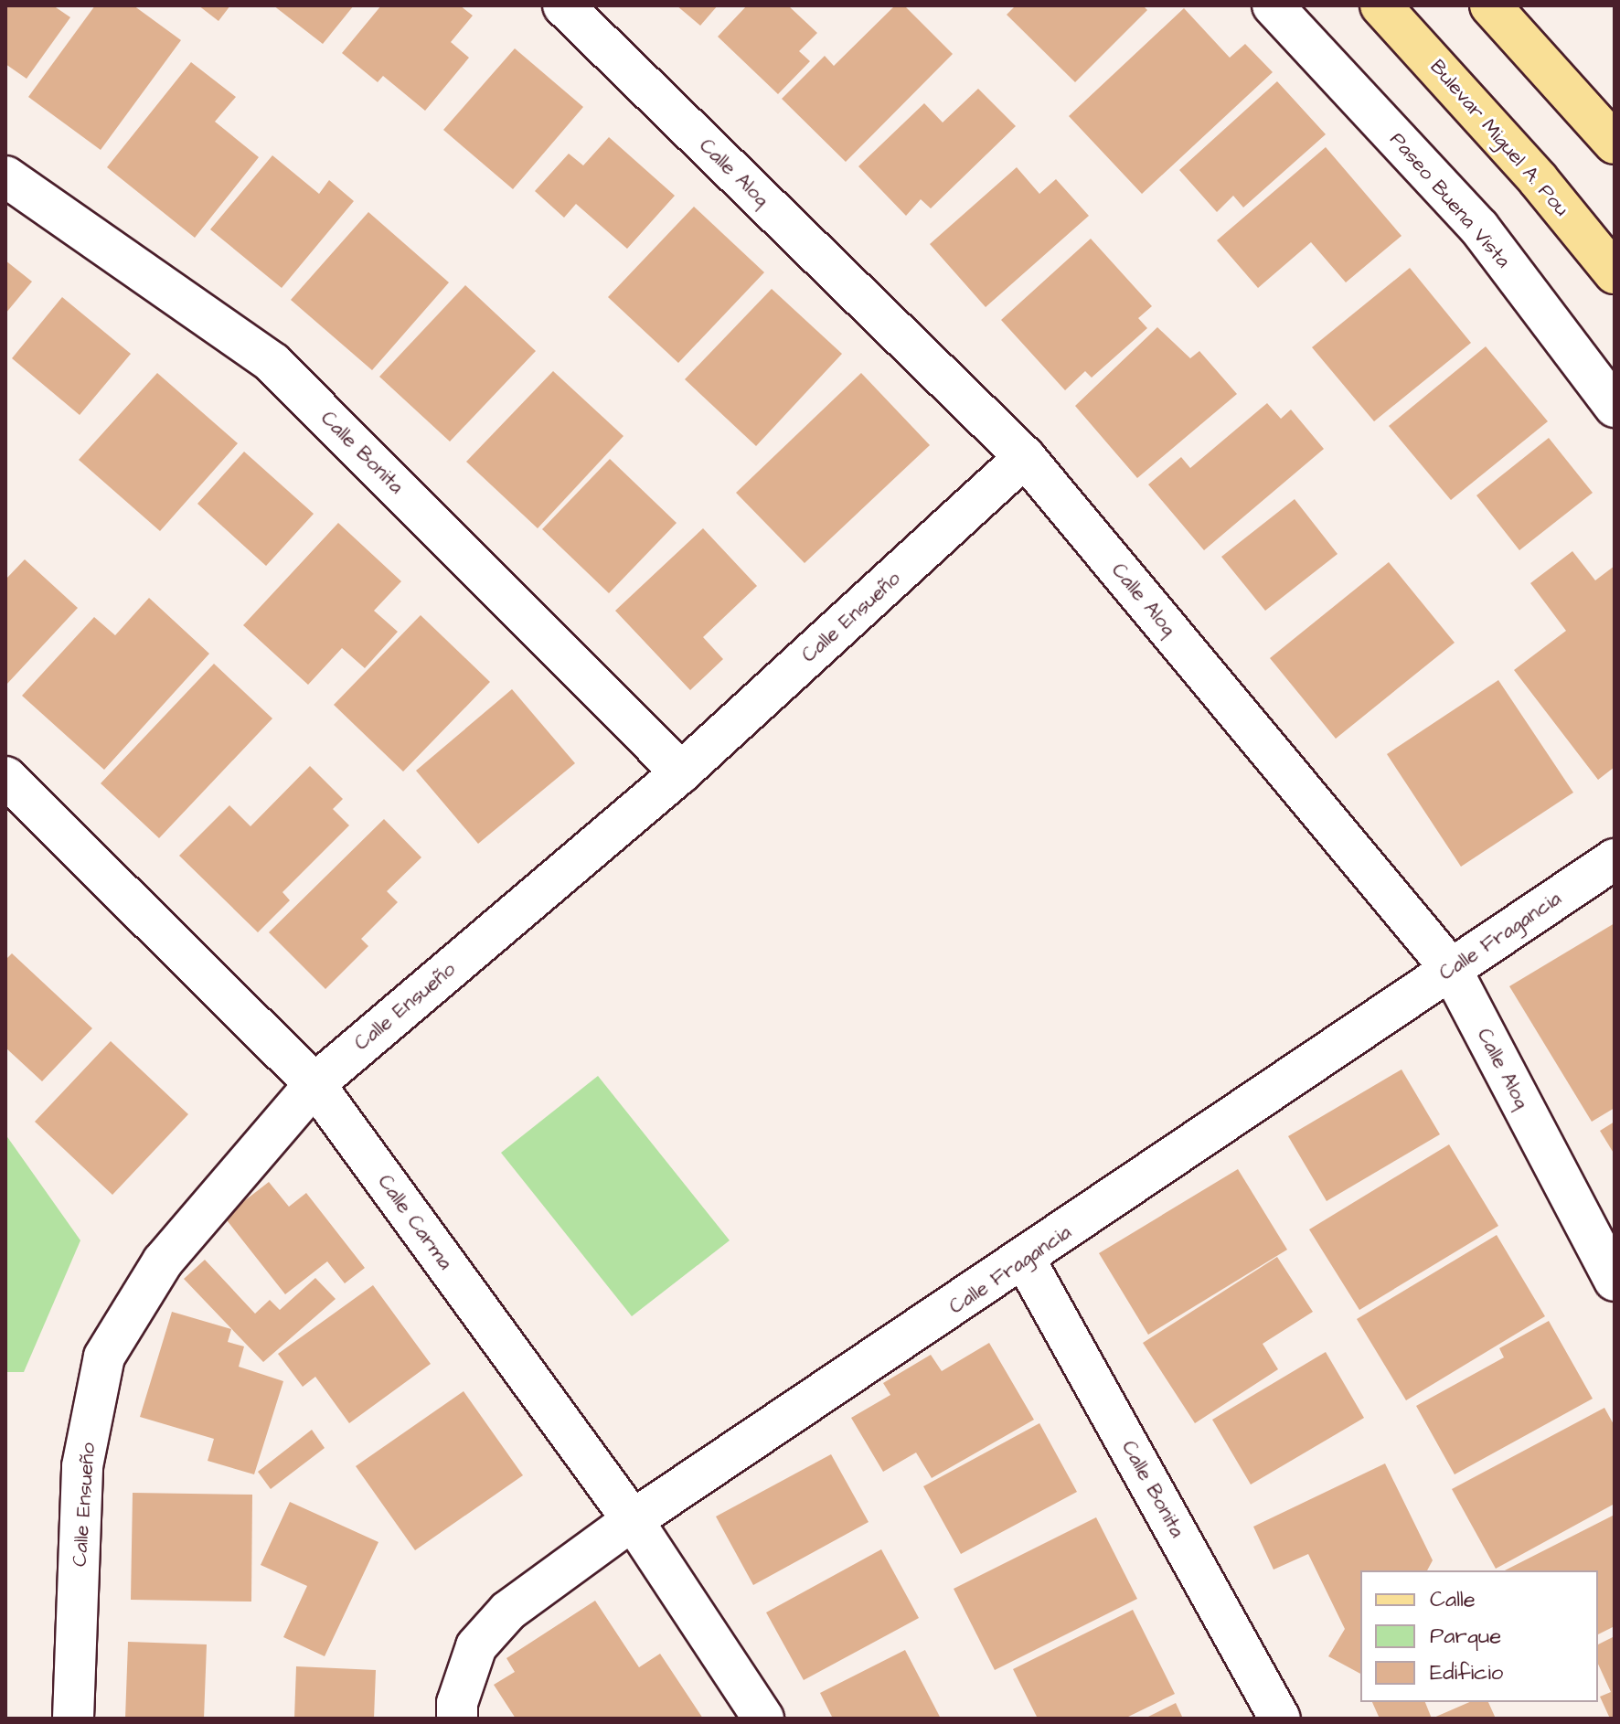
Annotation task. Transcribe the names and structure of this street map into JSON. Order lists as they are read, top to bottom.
{
  "streets": {
    "main road": ["Bulevar Miguel A. Pou"],
    "street": [
      "Calle Aloq",
      "Paseo Buena Vista",
      "Calle Bonita",
      "Calle Ensueño",
      "Calle Fragancia",
      "Calle Carma"
    ]
  },
  "crossings": [
    ["Calle Aloq", "Calle Ensueño"],
    ["Calle Aloq", "Calle Fragancia"],
    ["Calle Bonita", "Calle Ensueño"],
    ["Calle Bonita", "Calle Fragancia"],
    ["Calle Ensueño", "Calle Carma"],
    ["Calle Fragancia", "Calle Carma"]
  ],
  "legend": ["Calle", "Parque", "Edificio"]
}
